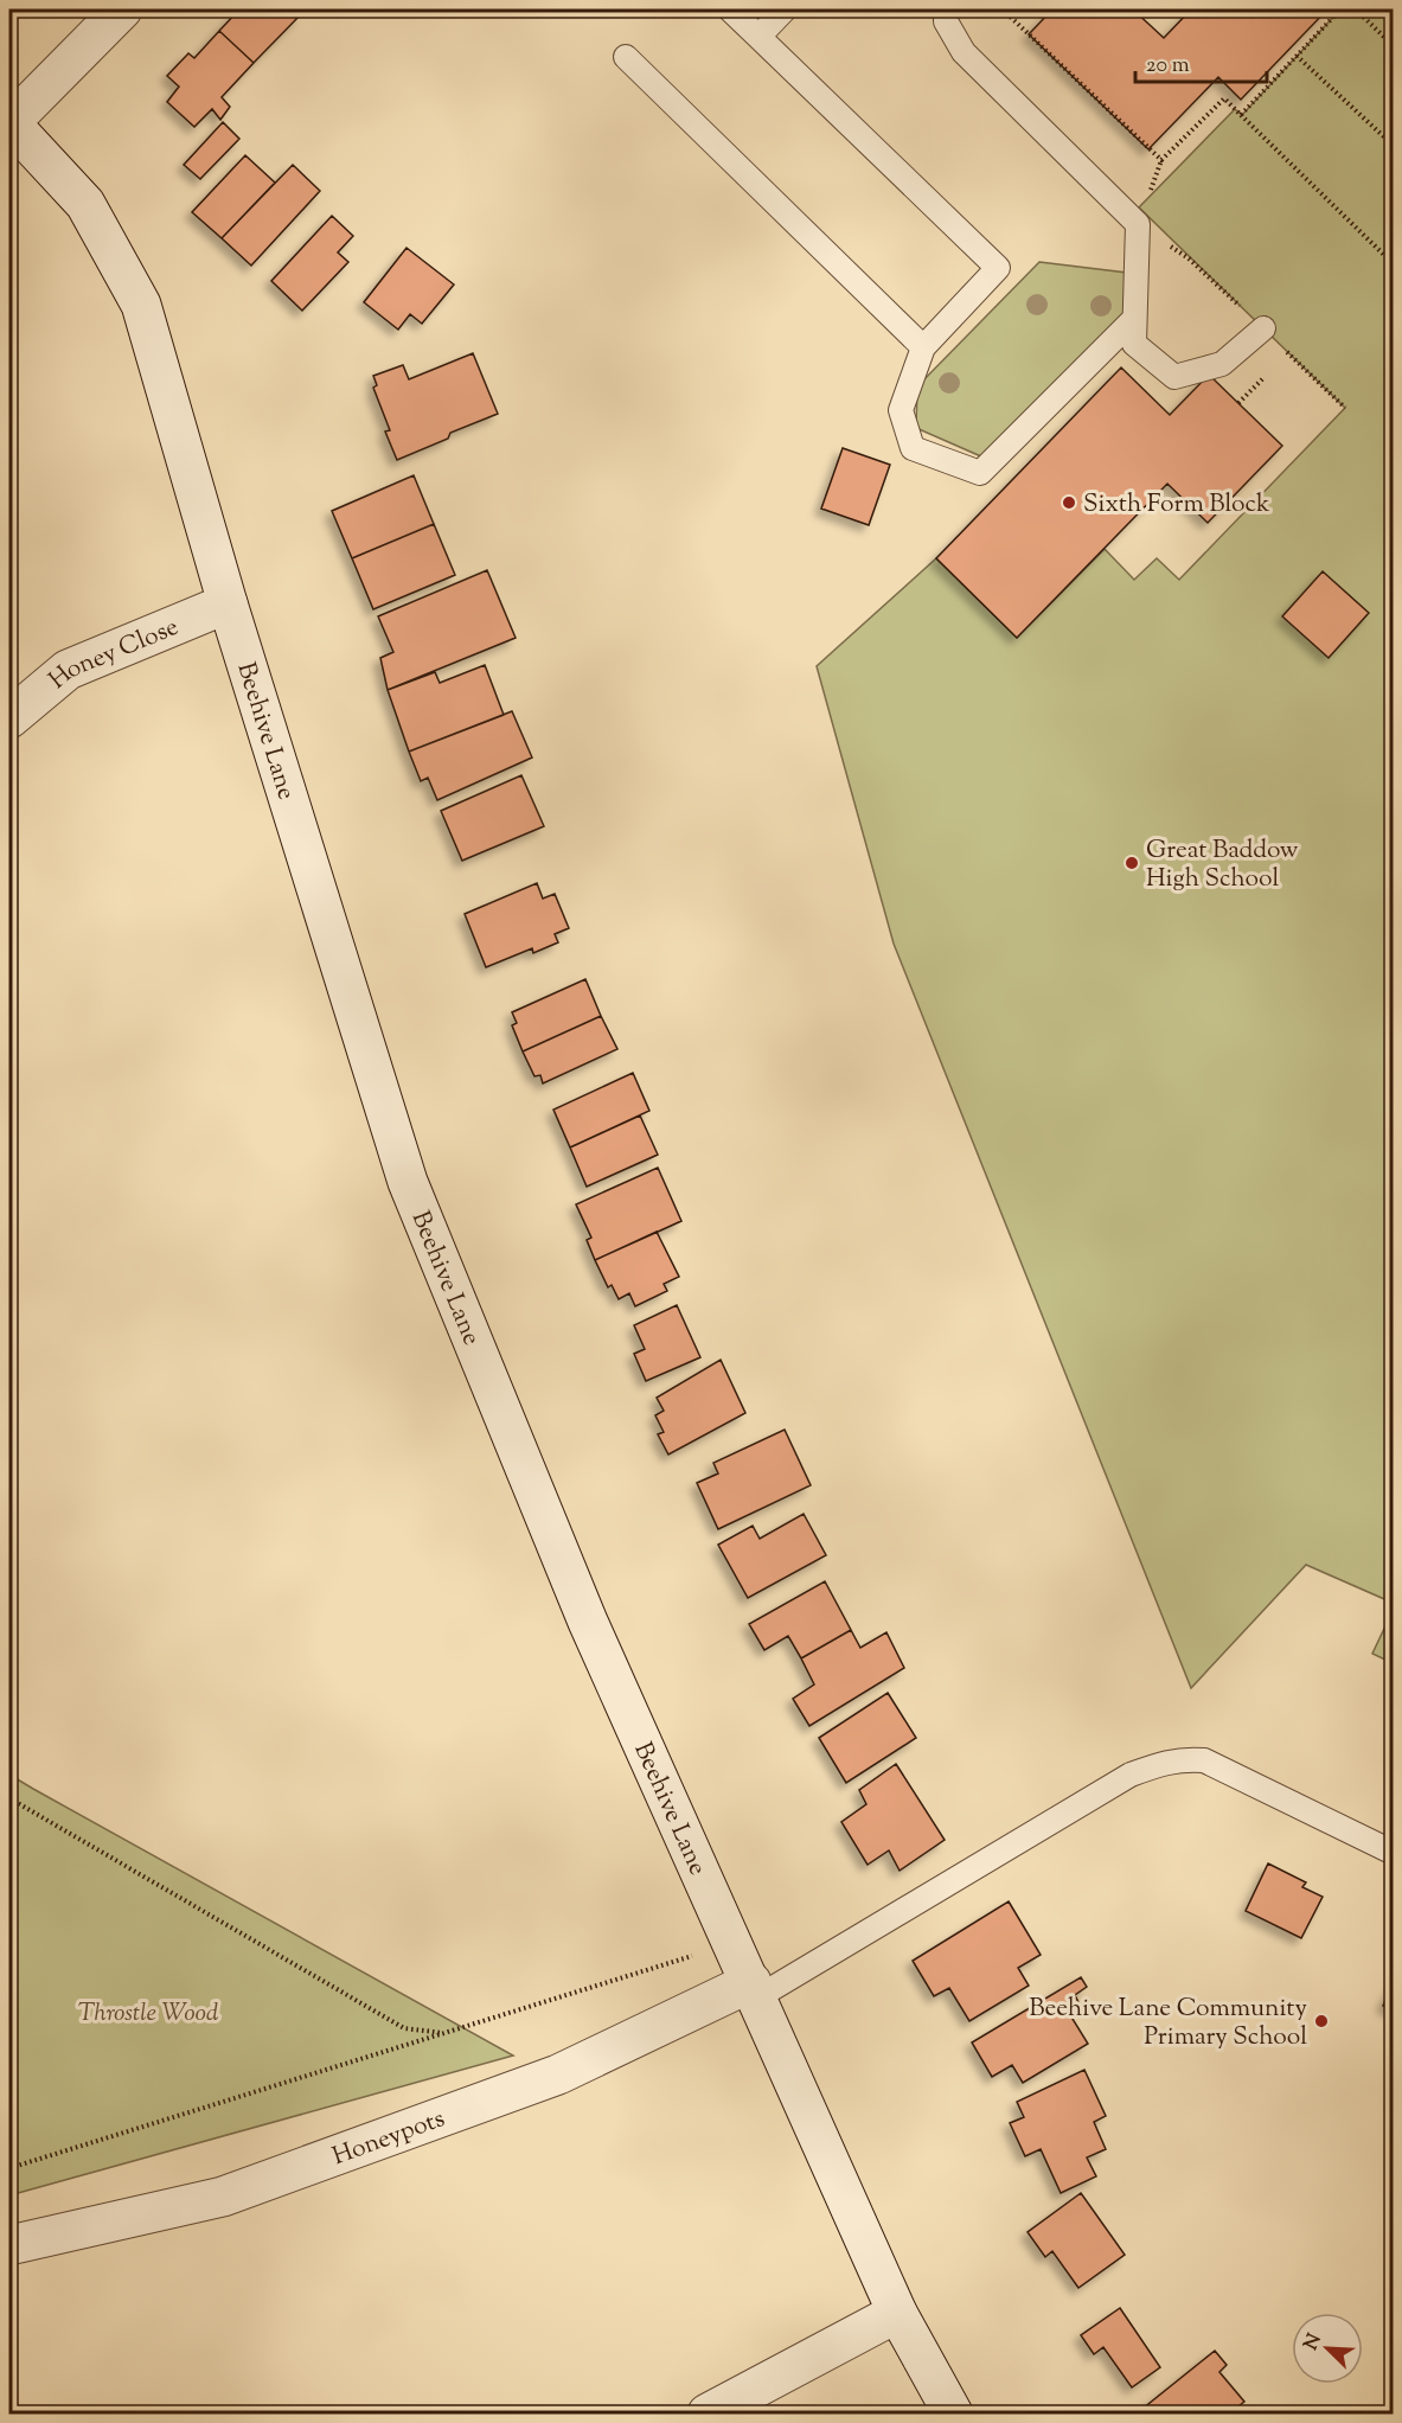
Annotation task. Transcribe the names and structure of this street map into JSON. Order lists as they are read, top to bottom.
{
  "streets": {
    "main road": ["Honey Close", "Beehive Lane", "Honeypots"]
  },
  "crossings": [
    ["Honey Close", "Beehive Lane"],
    ["Beehive Lane", "Honeypots"]
  ],
  "parks": ["Throstle Wood"],
  "places": ["Sixth Form Block", "Great Baddow High School", "Beehive Lane Community Primary School"],
  "scale_bar": "20 m",
  "north": "top left"
}
